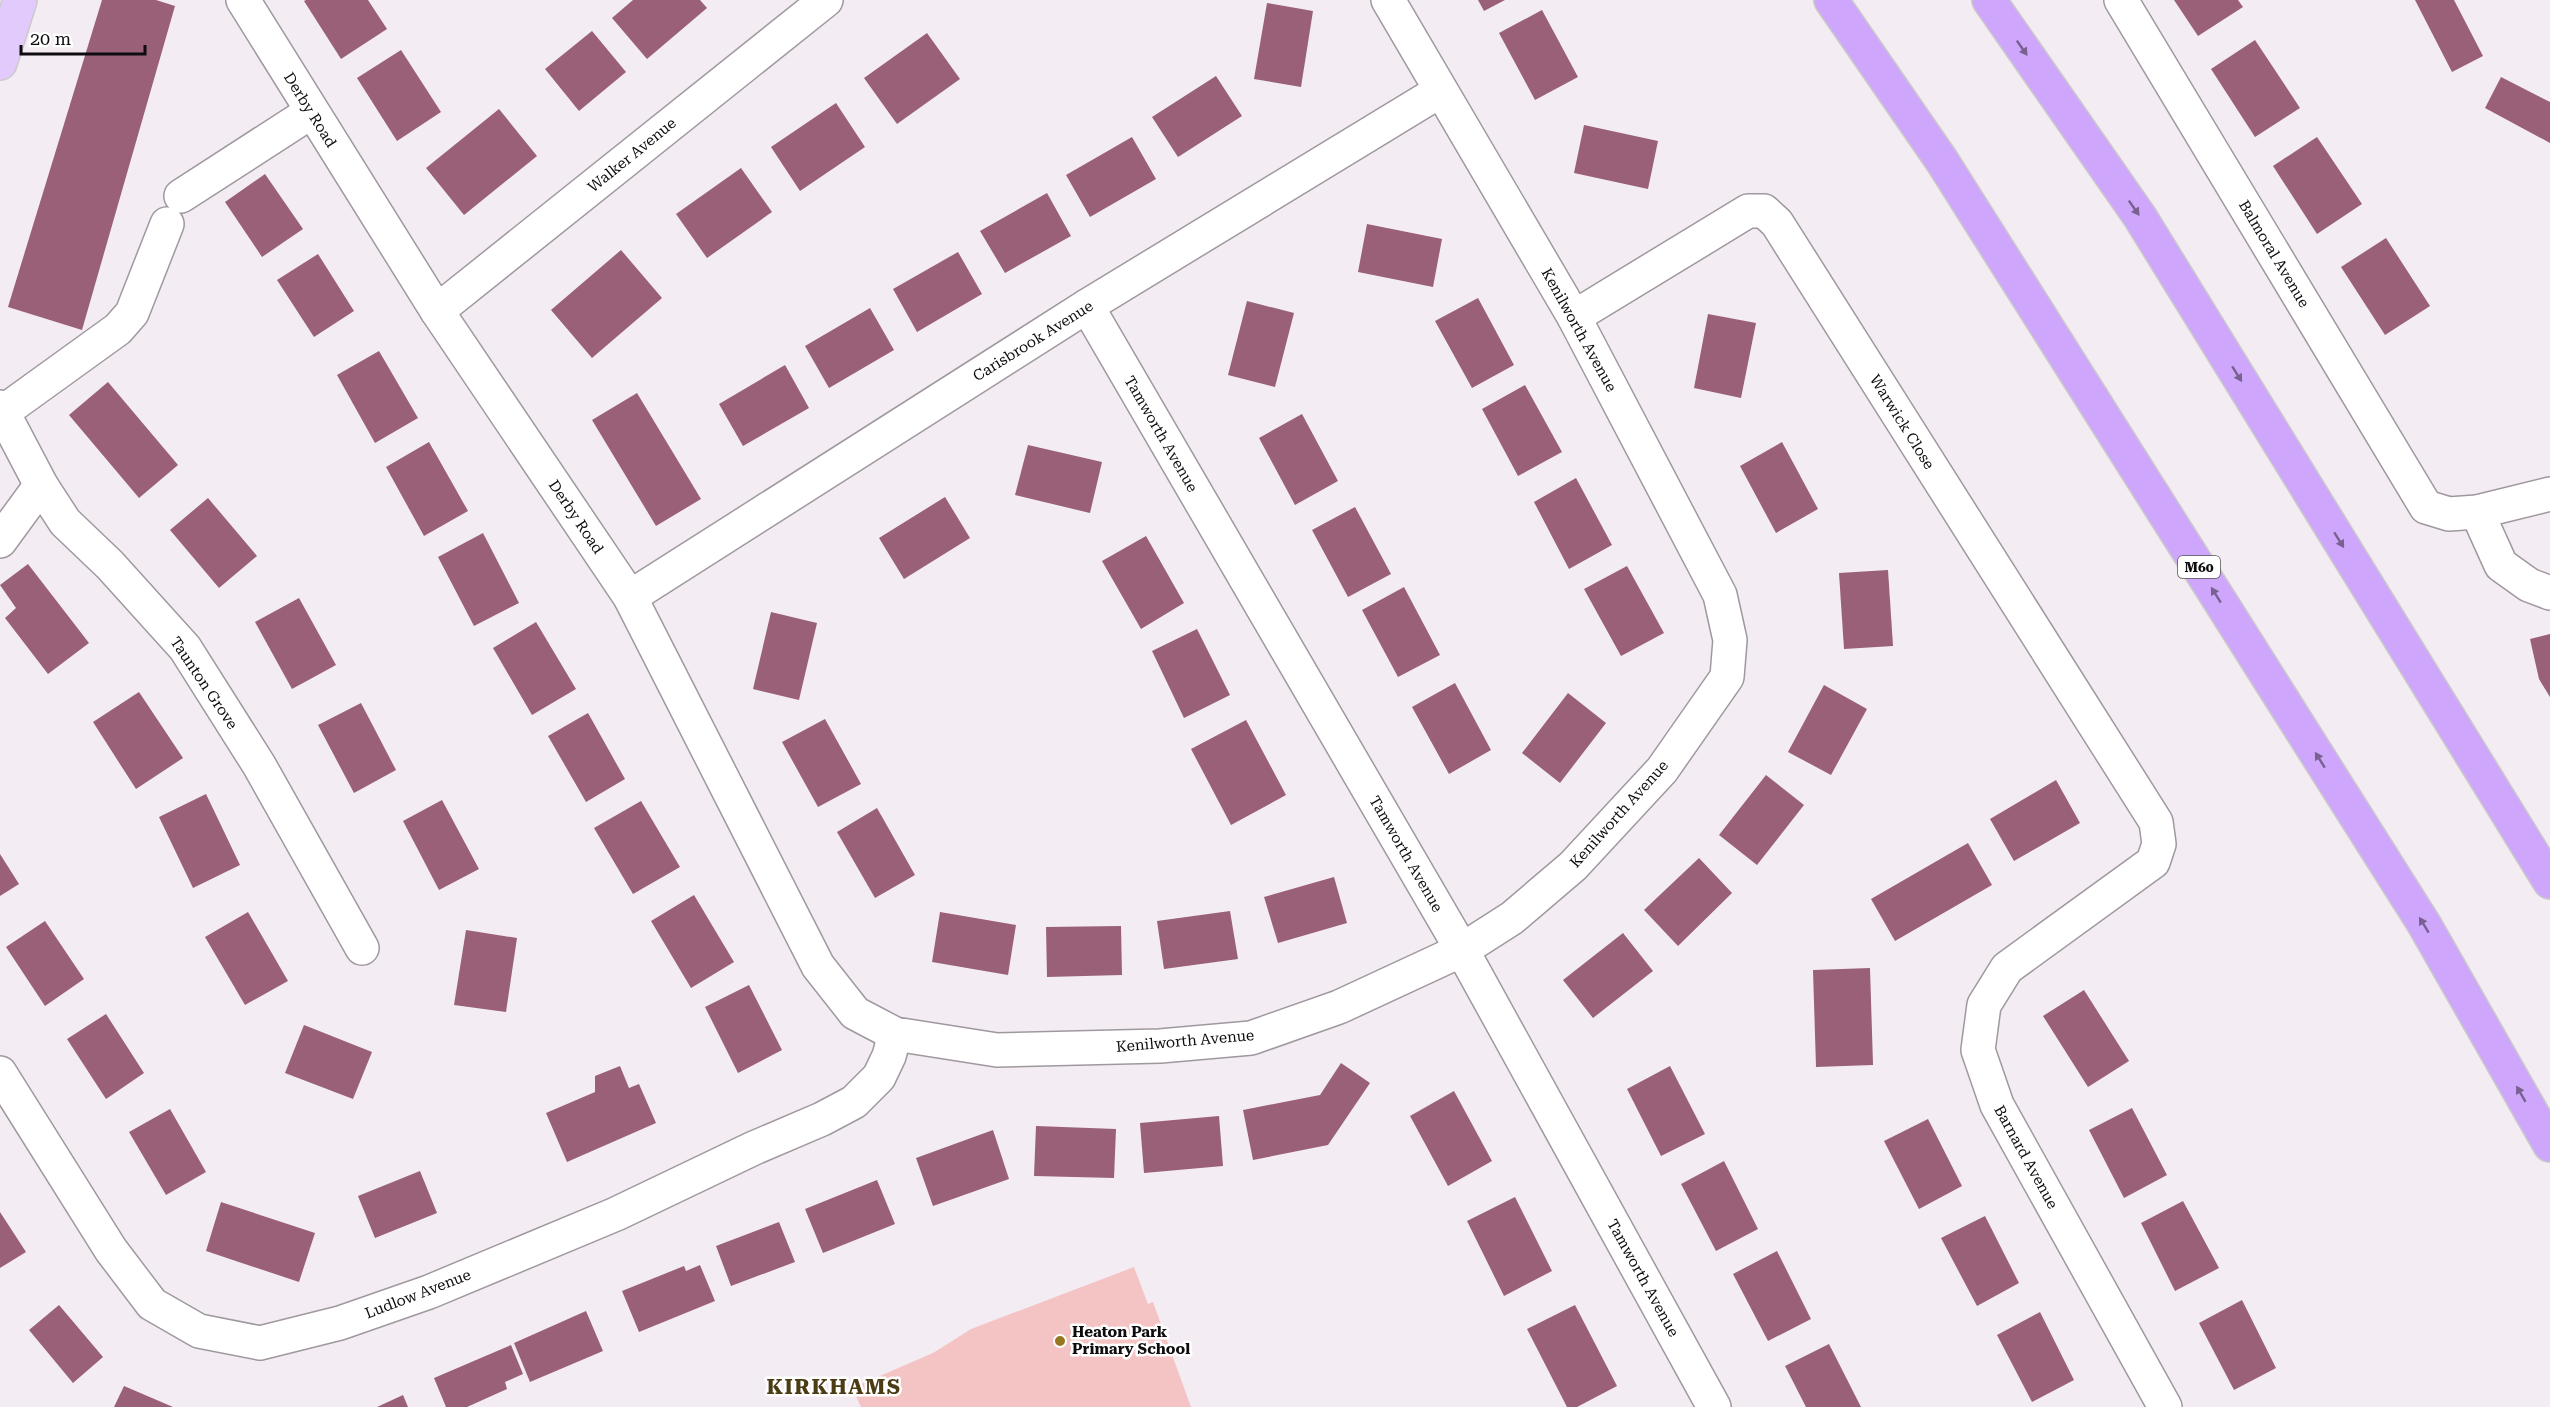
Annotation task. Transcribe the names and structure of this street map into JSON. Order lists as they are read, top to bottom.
{
  "streets": {
    "highway": ["M60"],
    "street": [
      "Derby Road",
      "Walker Avenue",
      "Balmoral Avenue",
      "Kenilworth Avenue",
      "Carisbrook Avenue",
      "Warwick Close",
      "Tamworth Avenue",
      "Taunton Grove",
      "Barnard Avenue",
      "Ludlow Avenue"
    ]
  },
  "crossings": [
    ["Derby Road", "Walker Avenue"],
    ["Derby Road", "Kenilworth Avenue"],
    ["Derby Road", "Carisbrook Avenue"],
    ["Derby Road", "Ludlow Avenue"],
    ["Kenilworth Avenue", "Carisbrook Avenue"],
    ["Kenilworth Avenue", "Warwick Close"],
    ["Kenilworth Avenue", "Tamworth Avenue"],
    ["Kenilworth Avenue", "Ludlow Avenue"],
    ["Carisbrook Avenue", "Tamworth Avenue"],
    ["Warwick Close", "Barnard Avenue"]
  ],
  "districts": ["KIRKHAMS"],
  "places": ["Heaton Park Primary School"],
  "scale_bar": "20 m"
}
